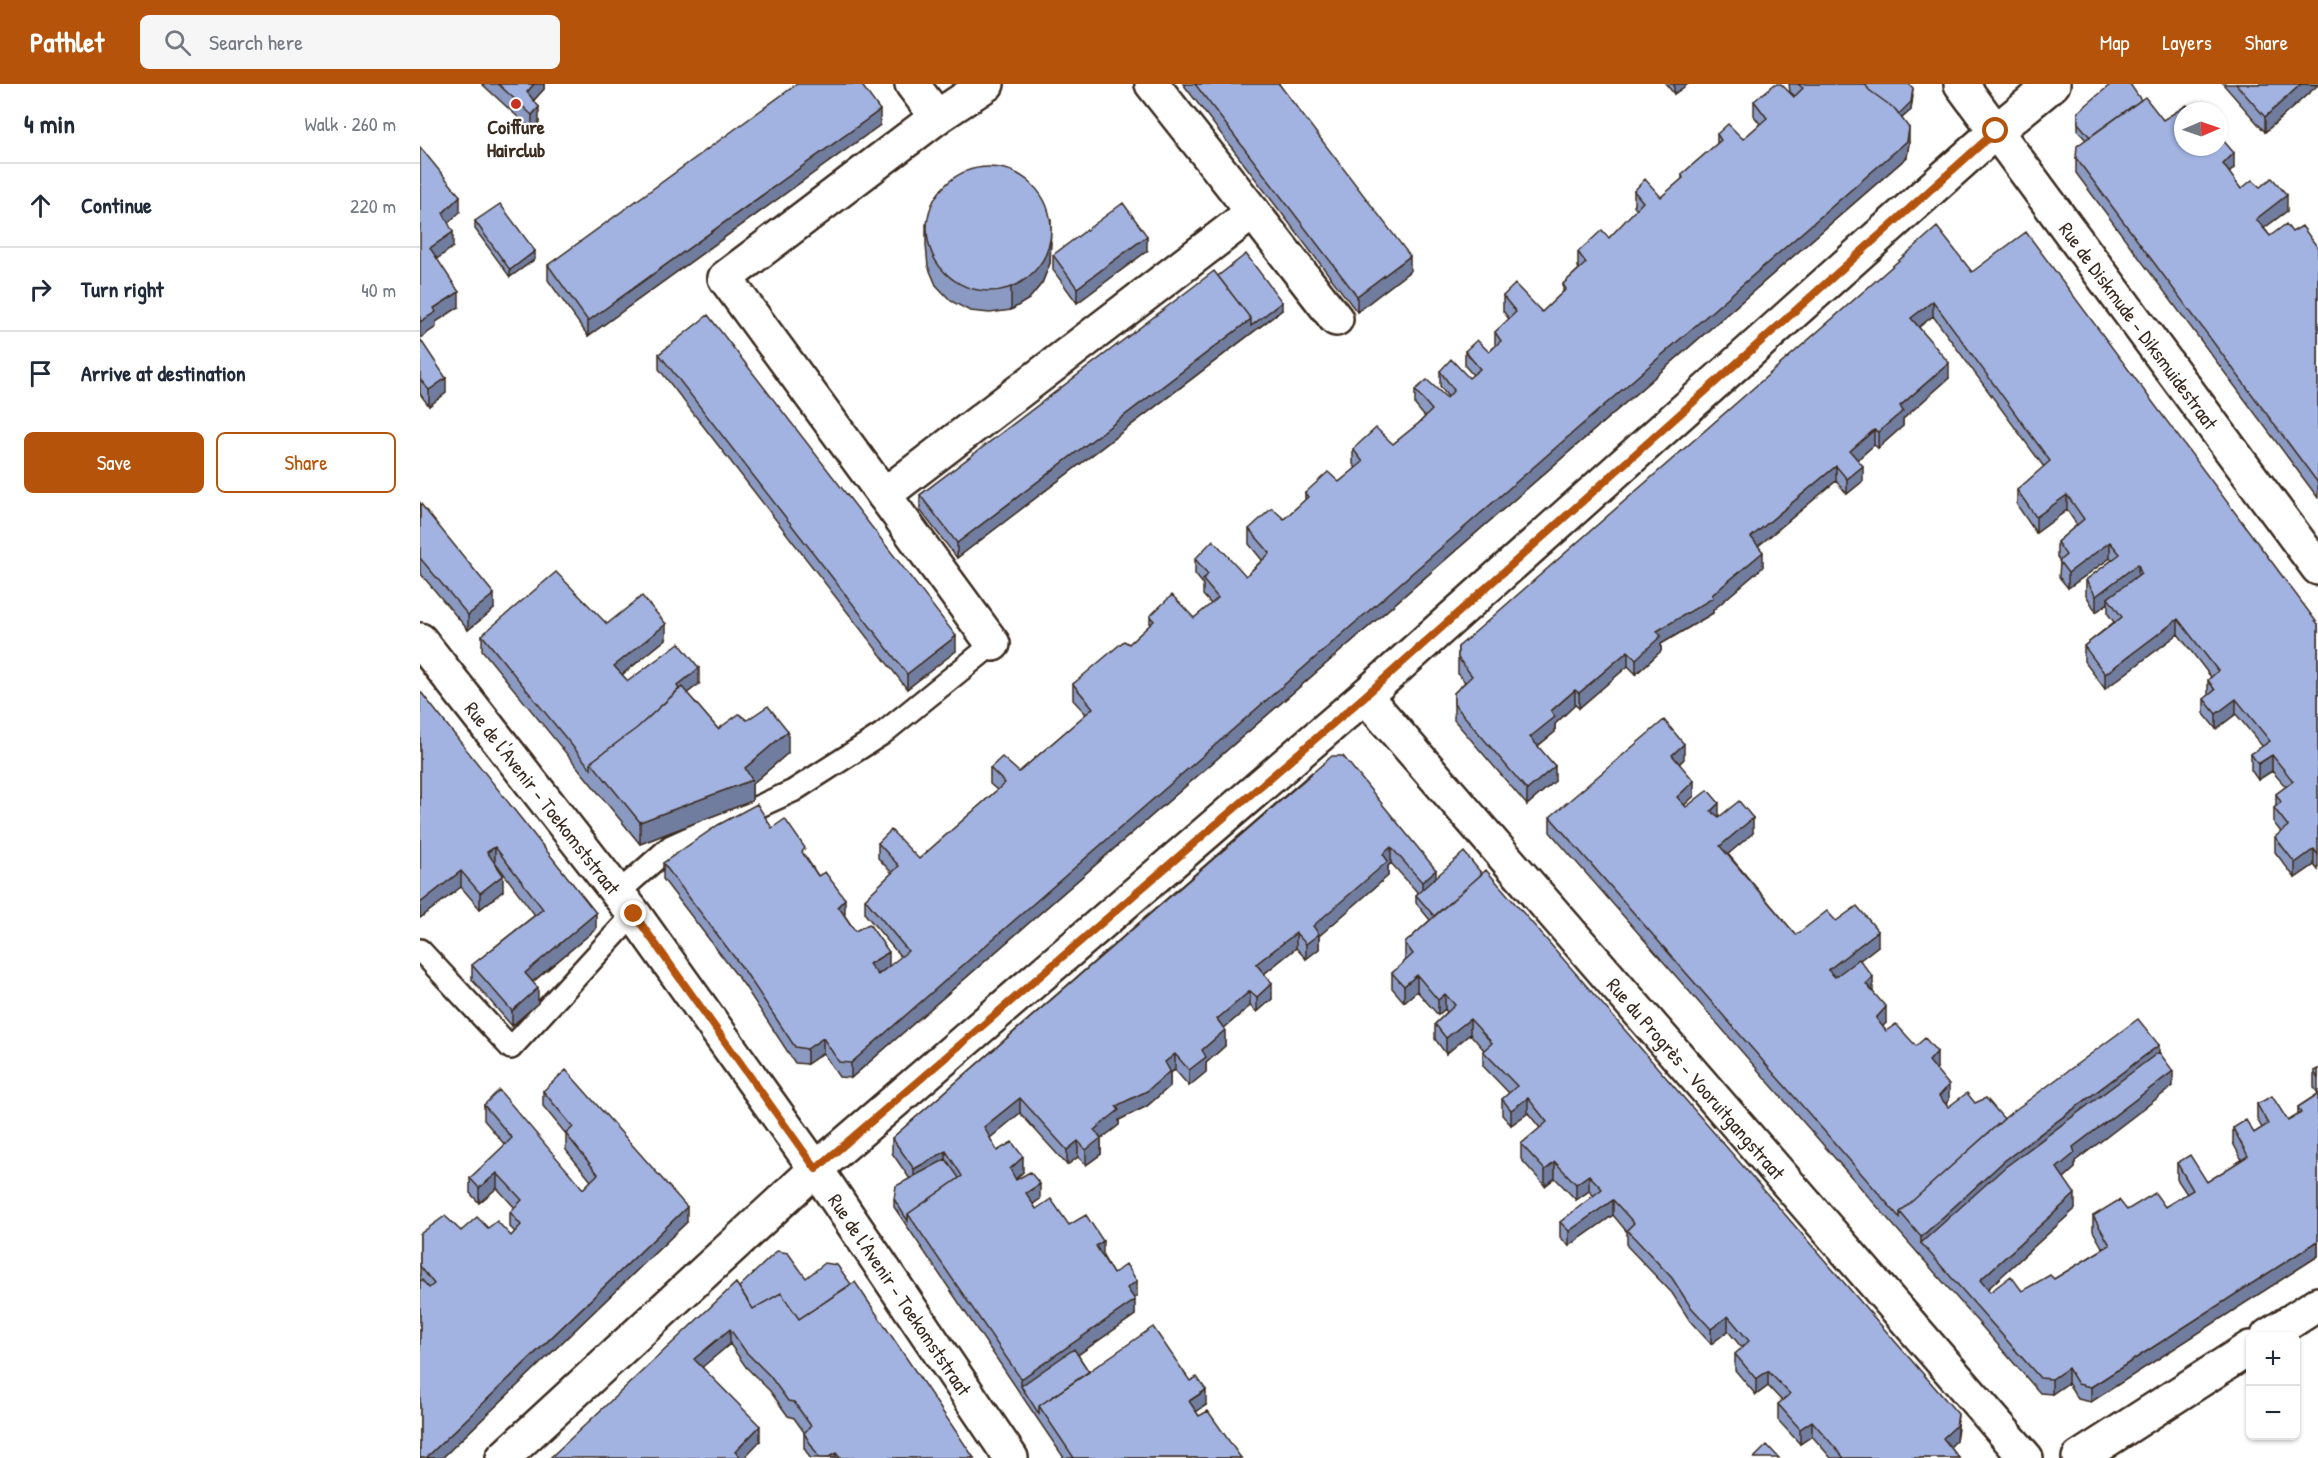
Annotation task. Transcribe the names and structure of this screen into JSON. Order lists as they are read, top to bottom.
{
  "streets": {
    "street": ["Rue de Diskmude - Diksmuidestraat", "Rue de l'Avenir - Toekomststraat", "Rue du Progrès - Vooruitgangstraat"]
  },
  "places": ["Coiffure Hairclub"],
  "north": "right",
  "page": {
    "header": "Pathlet",
    "search": "Search here",
    "nav": ["Map", "Layers", "Share"],
    "heading": ["4 min", "Walk · 260 m"],
    "list": [
      ["Continue", "220 m"],
      ["Turn right", "40 m"],
      "Arrive at destination"
    ],
    "buttons": ["Save", "Share"],
    "map_buttons": ["+", "−"]
  }
}
